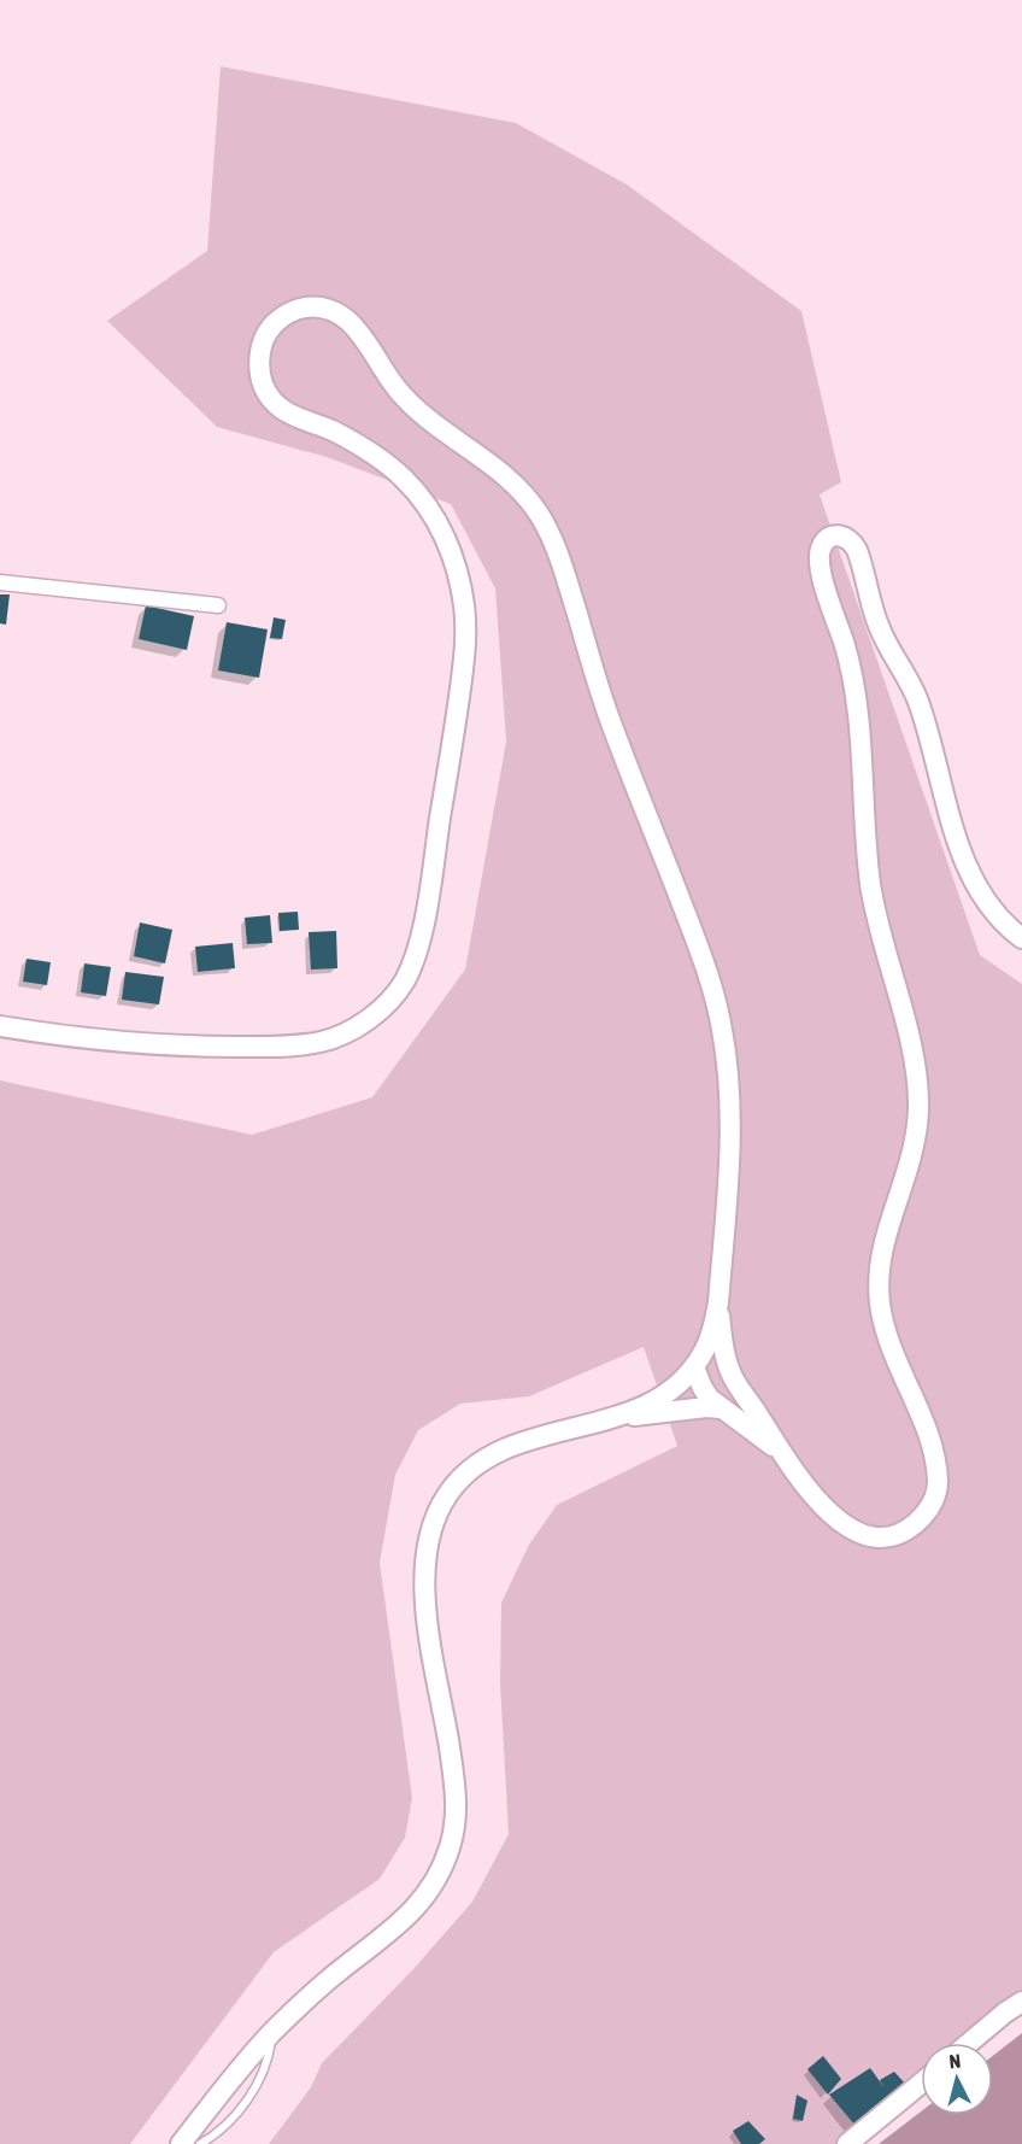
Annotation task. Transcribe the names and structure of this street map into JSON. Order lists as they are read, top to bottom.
{
  "north": "top"
}
